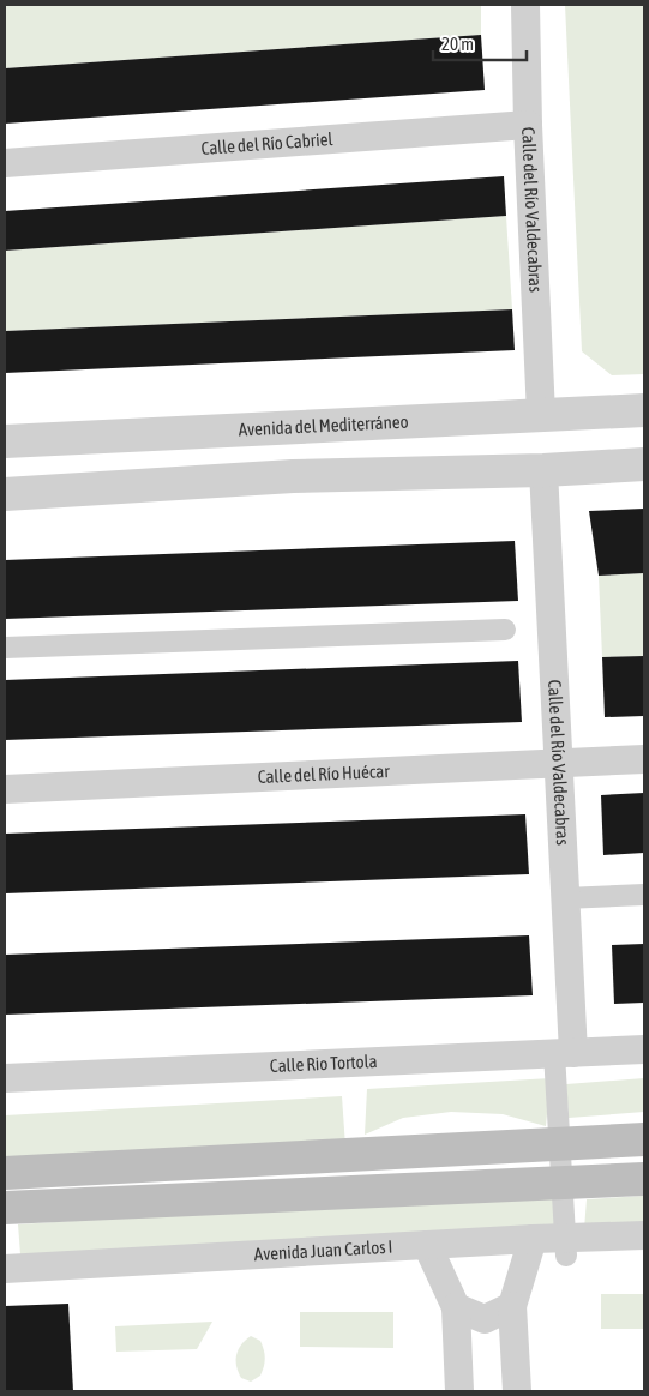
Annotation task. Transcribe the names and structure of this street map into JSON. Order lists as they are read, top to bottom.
{
  "streets": {
    "street": [
      "Calle del Río Cabriel",
      "Calle del Río Valdecabras",
      "Avenida del Mediterráneo",
      "Calle del Río Huécar",
      "Calle Rio Tortola",
      "Avenida Juan Carlos I"
    ]
  },
  "crossings": [
    ["Calle del Río Cabriel", "Calle del Río Valdecabras"],
    ["Calle del Río Valdecabras", "Avenida del Mediterráneo"],
    ["Calle del Río Valdecabras", "Calle del Río Huécar"],
    ["Calle del Río Valdecabras", "Calle Rio Tortola"]
  ],
  "scale_bar": "20 m"
}
